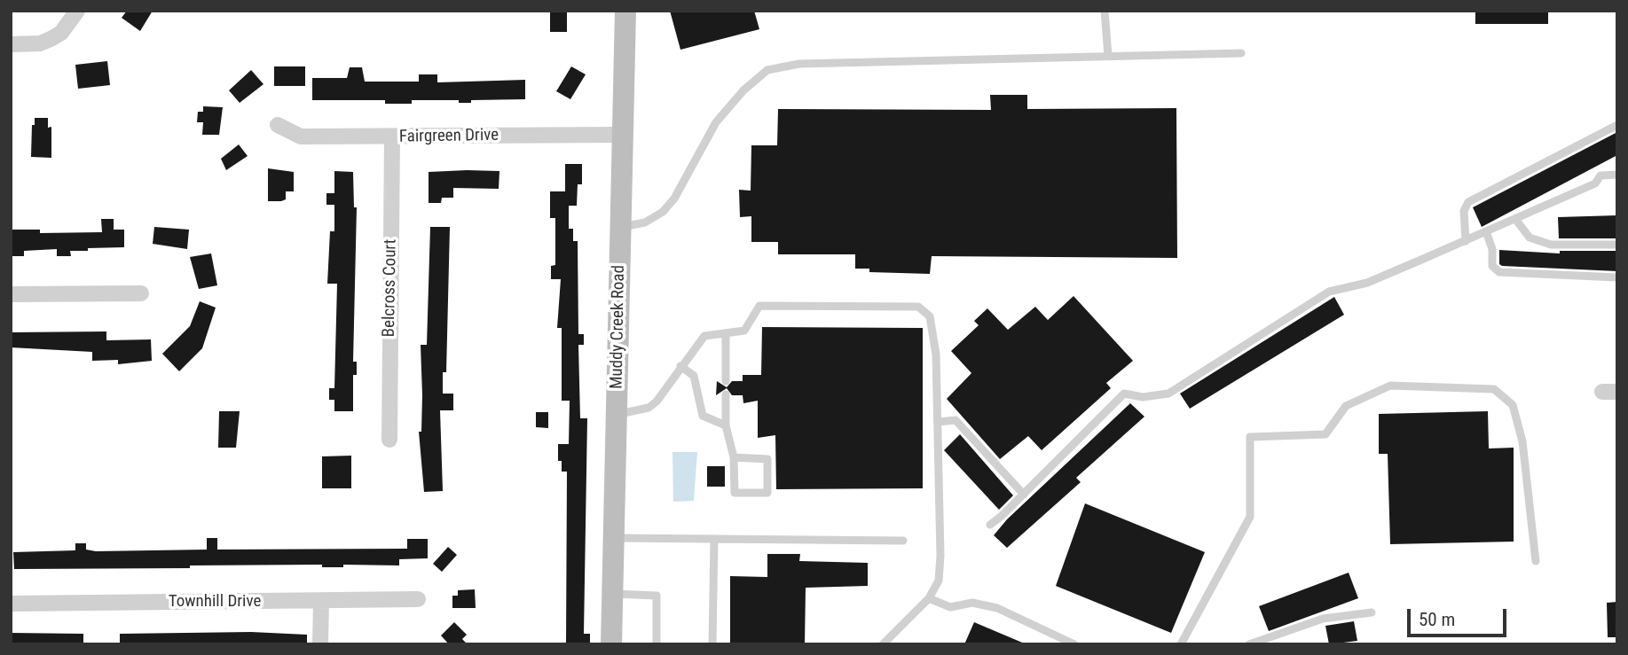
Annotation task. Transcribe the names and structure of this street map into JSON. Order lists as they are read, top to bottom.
{
  "streets": {
    "street": [
      "Fairgreen Drive",
      "Belcross Court",
      "Muddy Creek Road",
      "Townhill Drive"
    ]
  },
  "crossings": [
    ["Fairgreen Drive", "Belcross Court"],
    ["Fairgreen Drive", "Muddy Creek Road"]
  ],
  "scale_bar": "50 m"
}
